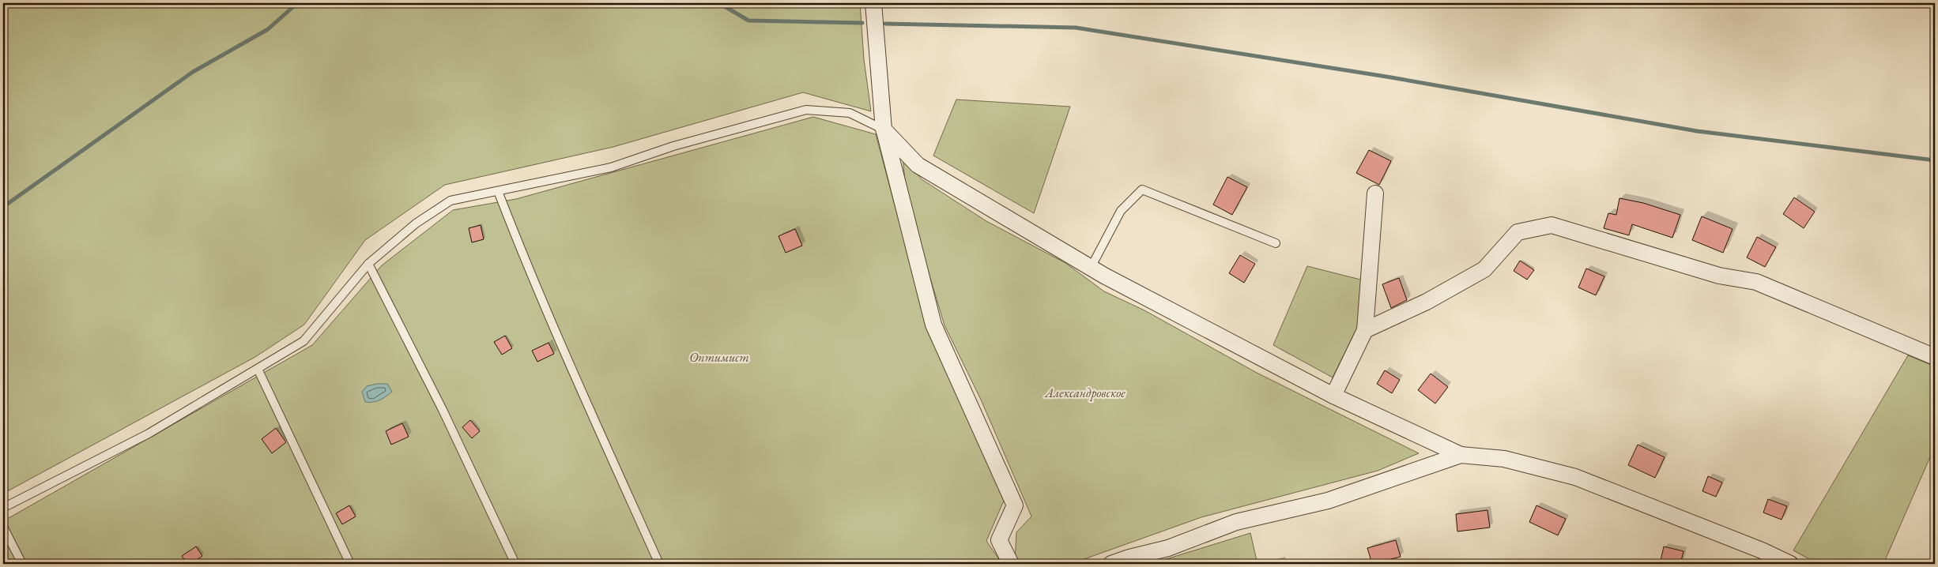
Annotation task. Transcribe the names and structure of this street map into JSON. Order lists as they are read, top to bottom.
{
  "parks": ["Оптимист", "Александровское"]
}
